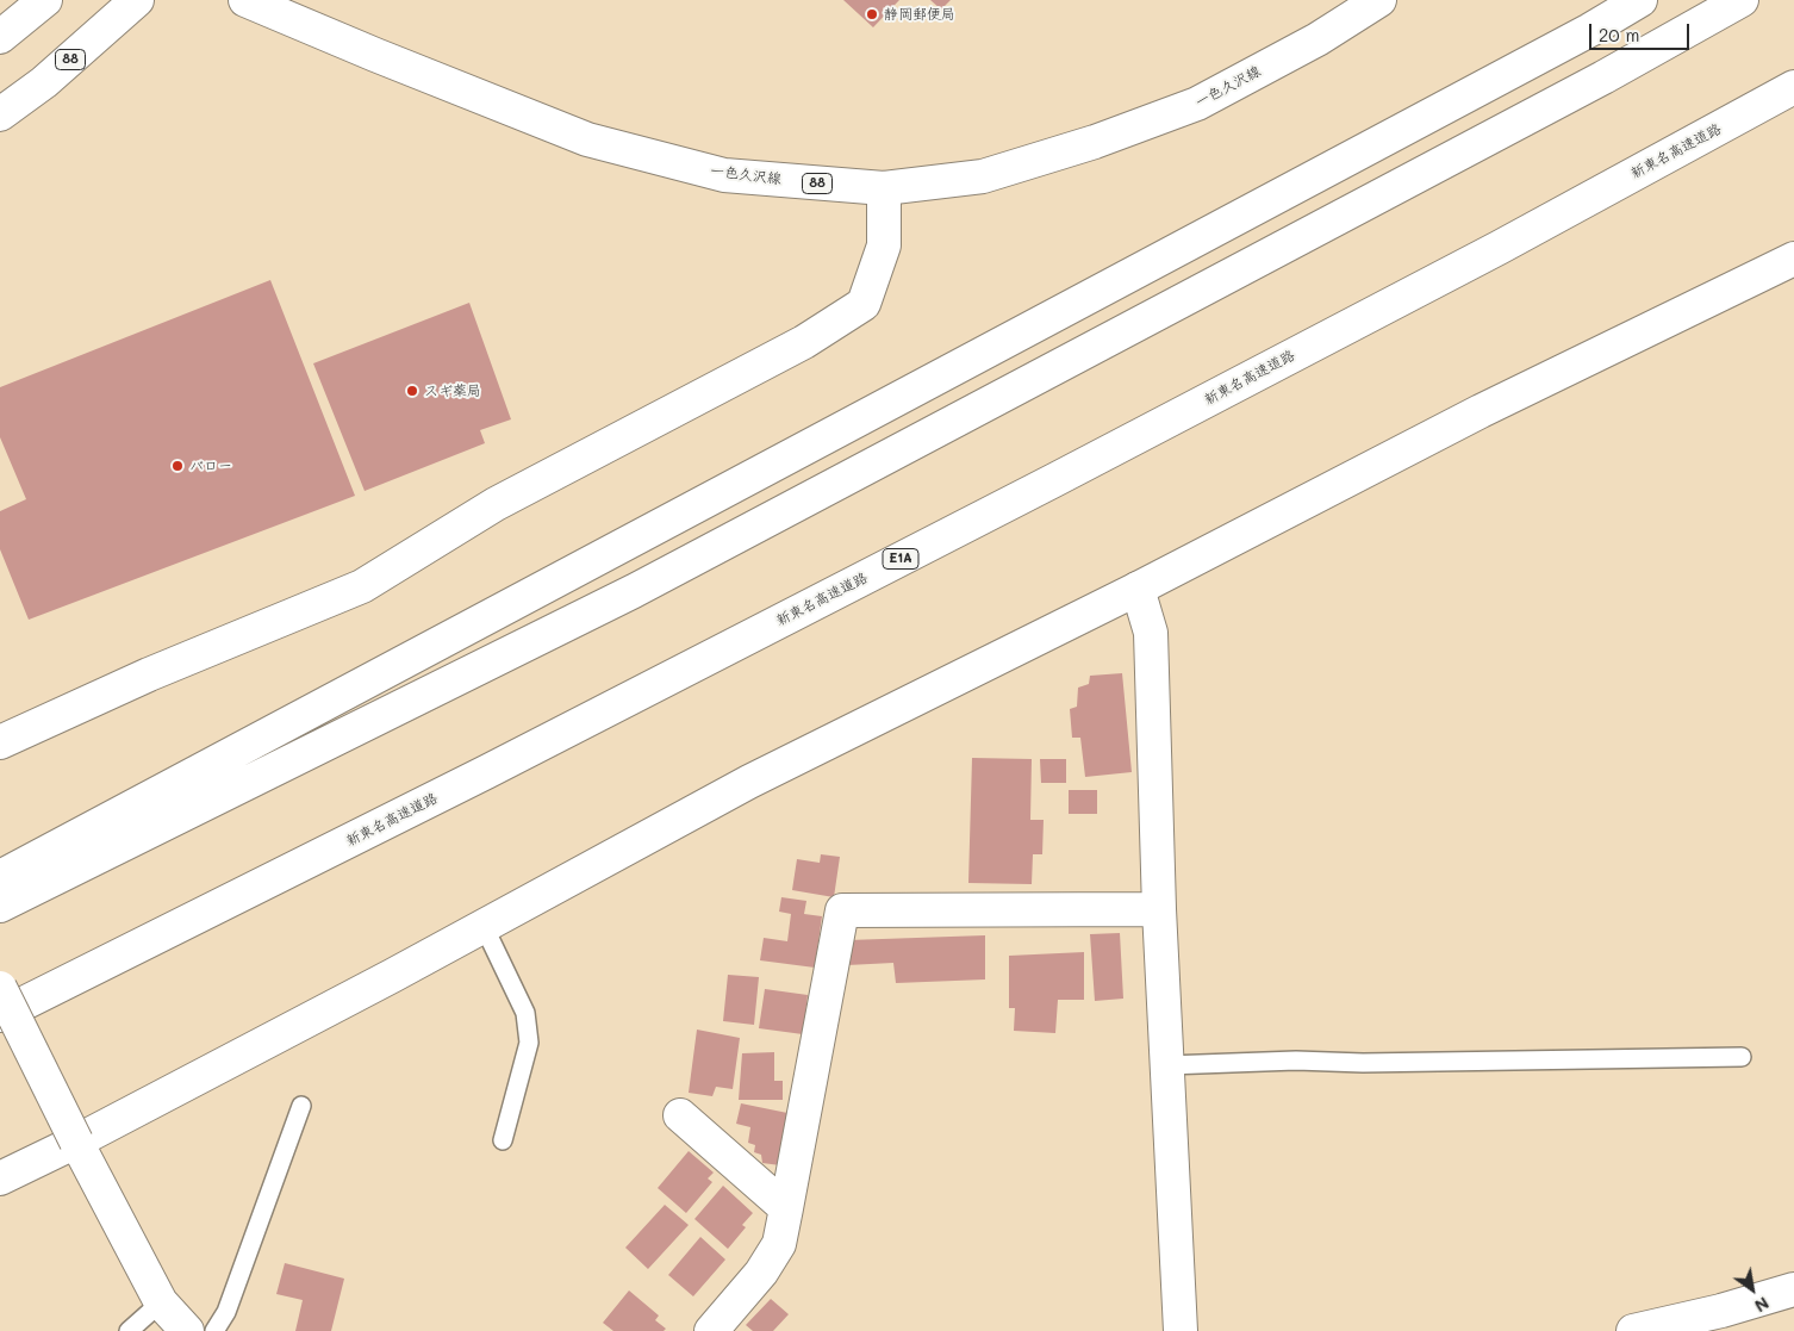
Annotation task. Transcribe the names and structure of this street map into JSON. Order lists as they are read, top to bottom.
{
  "streets": {
    "main road": [
      "88",
      "一色久沢線",
      "新東名高速道路",
      "E1A"
    ]
  },
  "places": ["静岡郵便局", "スギ薬局", "バロー"],
  "scale_bar": "20 m",
  "north": "bottom right"
}
